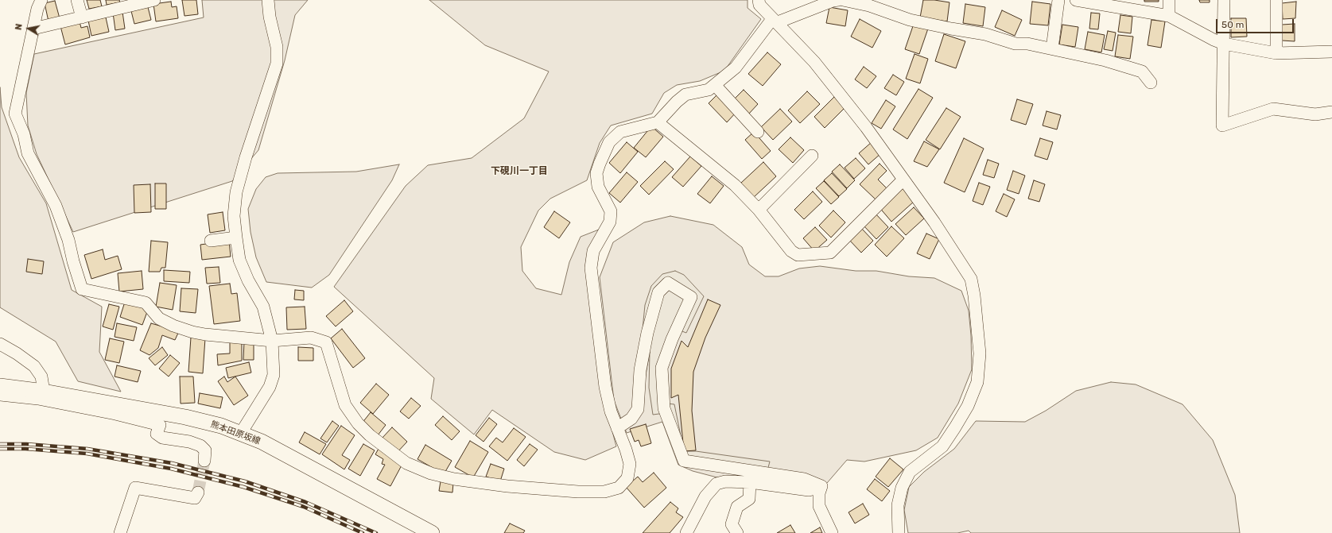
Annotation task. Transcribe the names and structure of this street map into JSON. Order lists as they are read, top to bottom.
{
  "streets": {
    "main road": ["熊本田原坂線"]
  },
  "districts": ["下硯川一丁目"],
  "scale_bar": "50 m",
  "north": "left"
}
